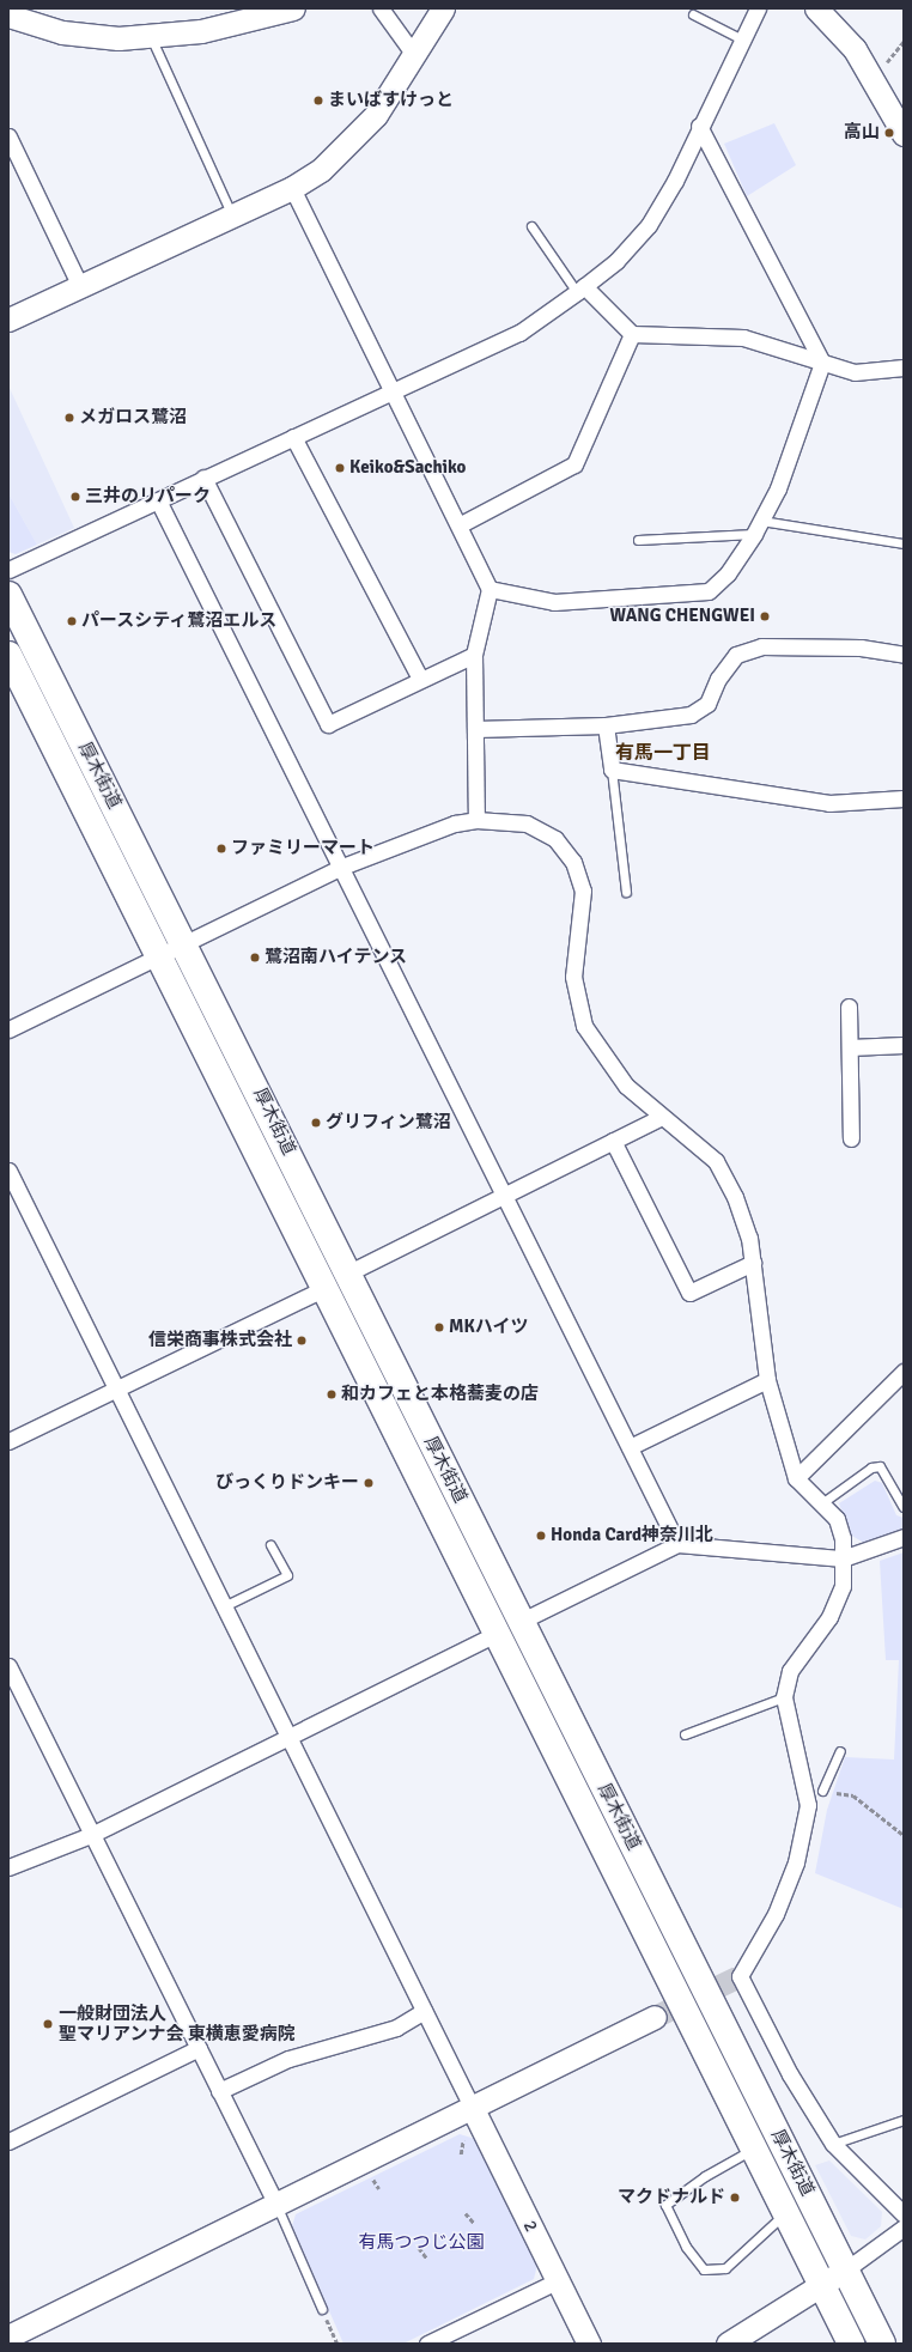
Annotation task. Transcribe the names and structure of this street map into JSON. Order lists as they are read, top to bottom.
{
  "streets": {
    "highway": ["厚木街道"],
    "street": ["2"]
  },
  "districts": ["有馬一丁目"],
  "parks": ["有馬つつじ公園"],
  "places": [
    "まいばすけっと",
    "高山",
    "メガロス鷺沼",
    "Keiko&Sachiko",
    "三井のリパーク",
    "WANG CHENGWEI",
    "パースシティ鷺沼エルス",
    "ファミリーマート",
    "鷺沼南ハイテンス",
    "グリフィン鷺沼",
    "MKハイツ",
    "信栄商事株式会社",
    "和カフェと本格蕎麦の店",
    "びっくりドンキー",
    "Honda Card神奈川北",
    "一般財団法人 聖マリアンナ会 東横恵愛病院",
    "マクドナルド"
  ]
}
